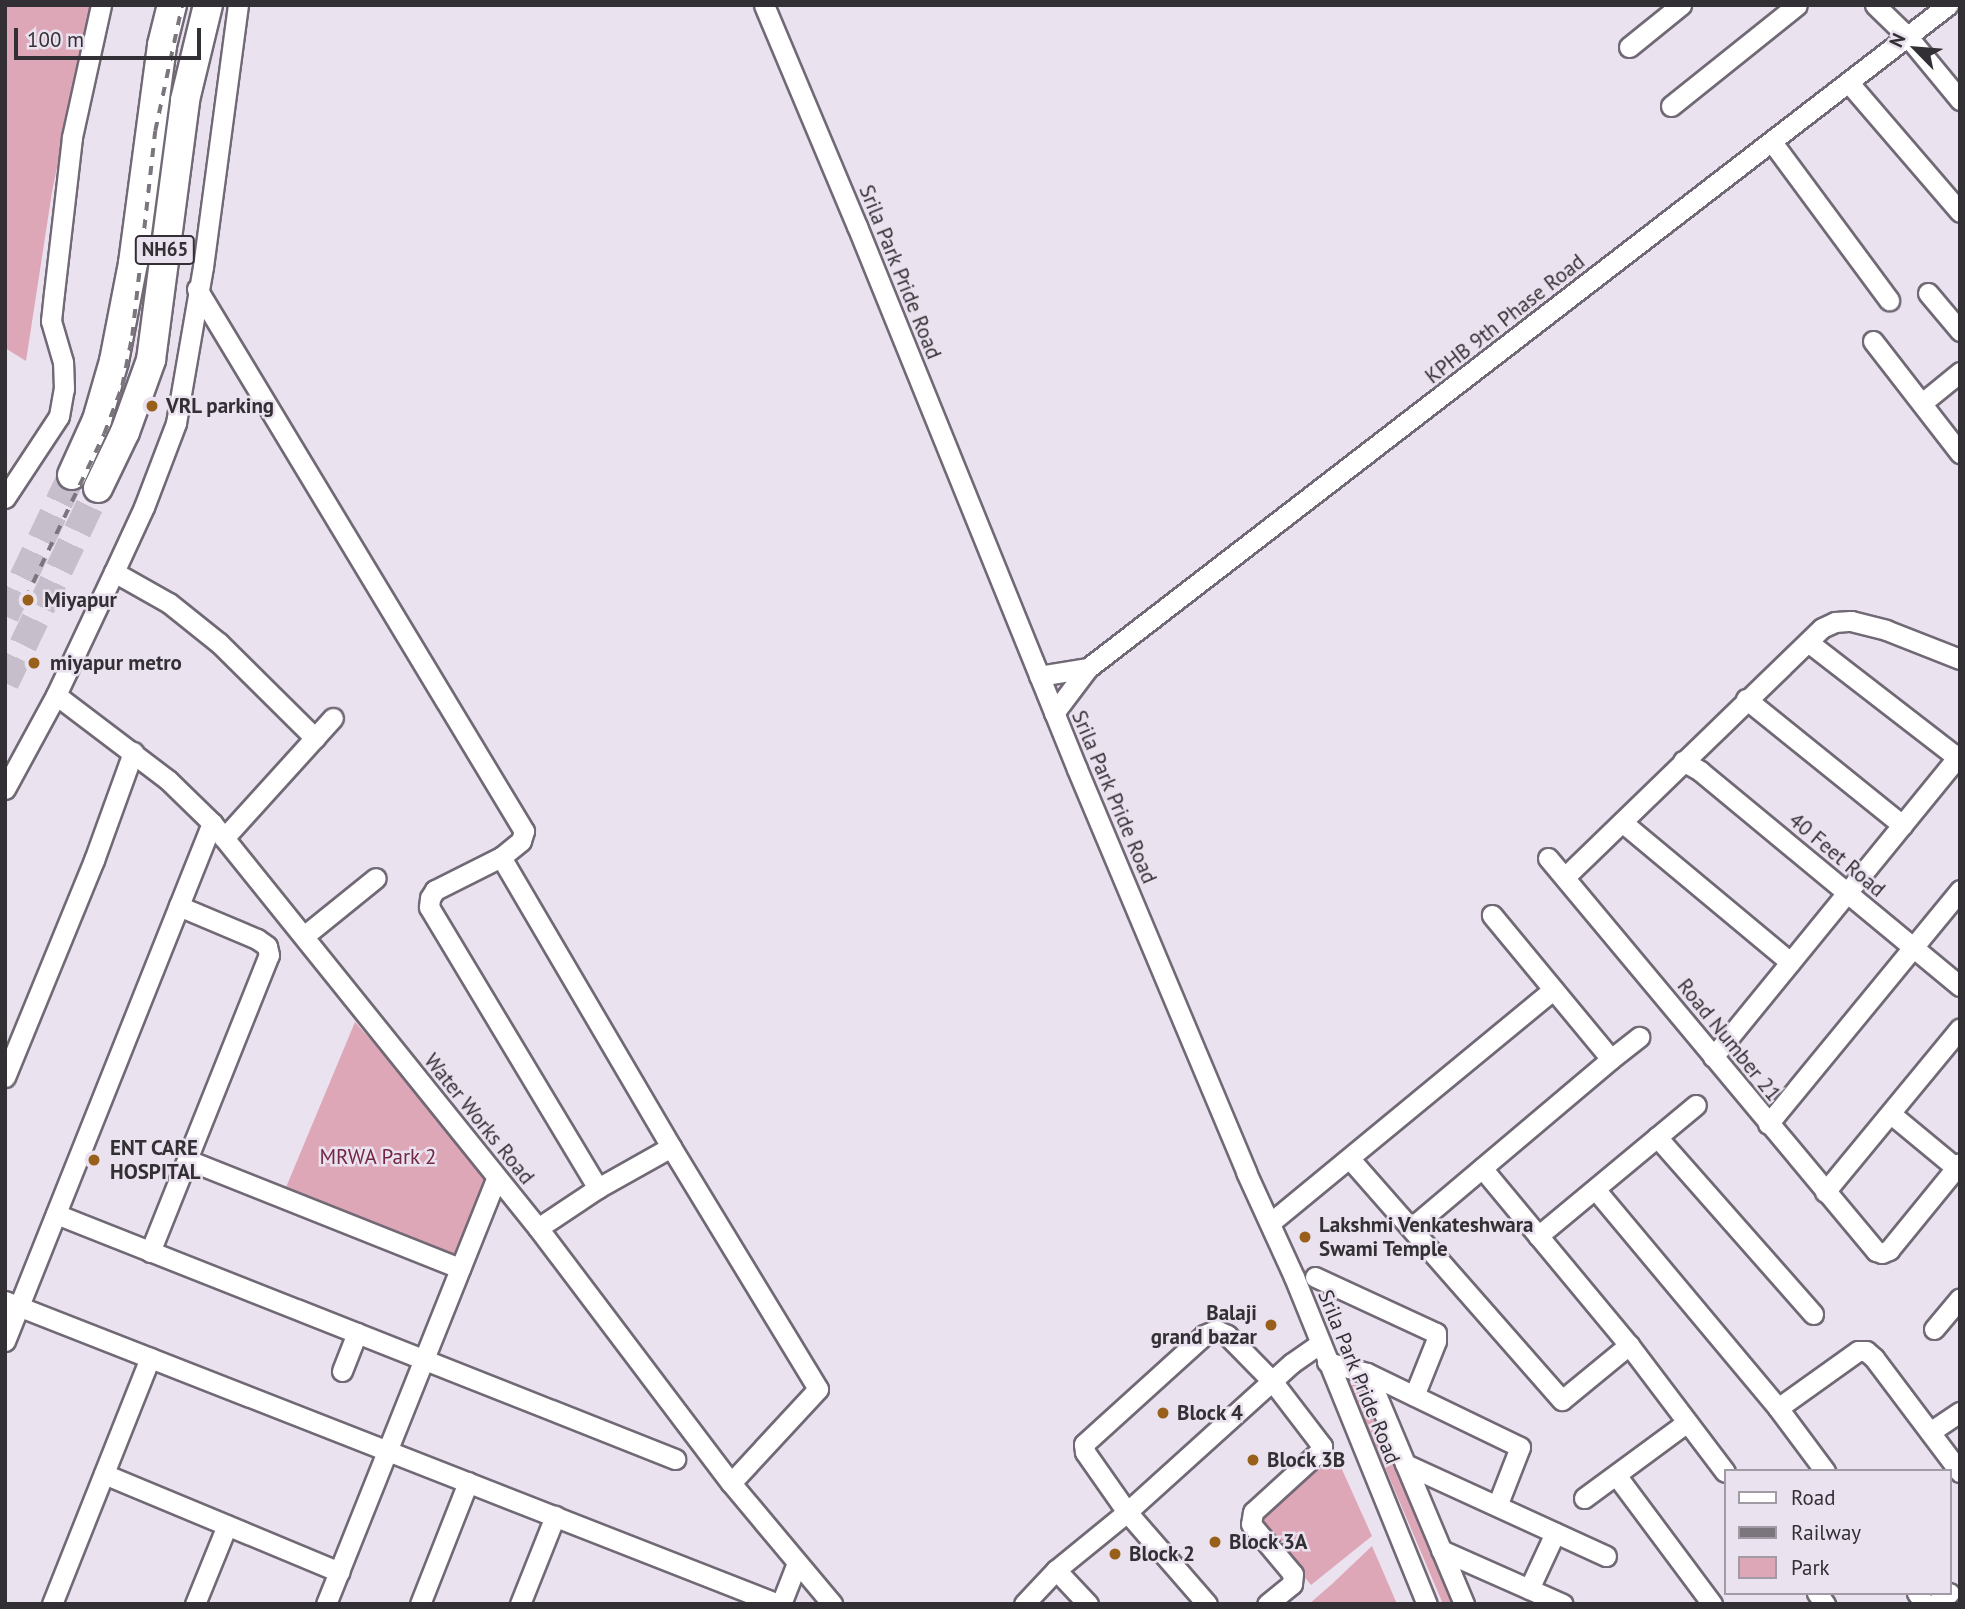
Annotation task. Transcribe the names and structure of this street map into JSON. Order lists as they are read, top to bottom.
{
  "streets": {
    "highway": ["NH65"],
    "street": [
      "Srila Park Pride Road",
      "KPHB 9th Phase Road",
      "40 Feet Road",
      "Road Number 21",
      "Water Works Road"
    ]
  },
  "crossings": [
    ["Srila Park Pride Road", "KPHB 9th Phase Road"]
  ],
  "parks": ["MRWA Park 2"],
  "places": [
    "VRL parking",
    "Miyapur",
    "miyapur metro",
    "ENT CARE HOSPITAL",
    "Lakshmi Venkateshwara Swami Temple",
    "Balaji grand bazar",
    "Block 4",
    "Block 3B",
    "Block 3A",
    "Block 2"
  ],
  "legend": ["Road", "Railway", "Park"],
  "scale_bar": "100 m",
  "north": "top left"
}
